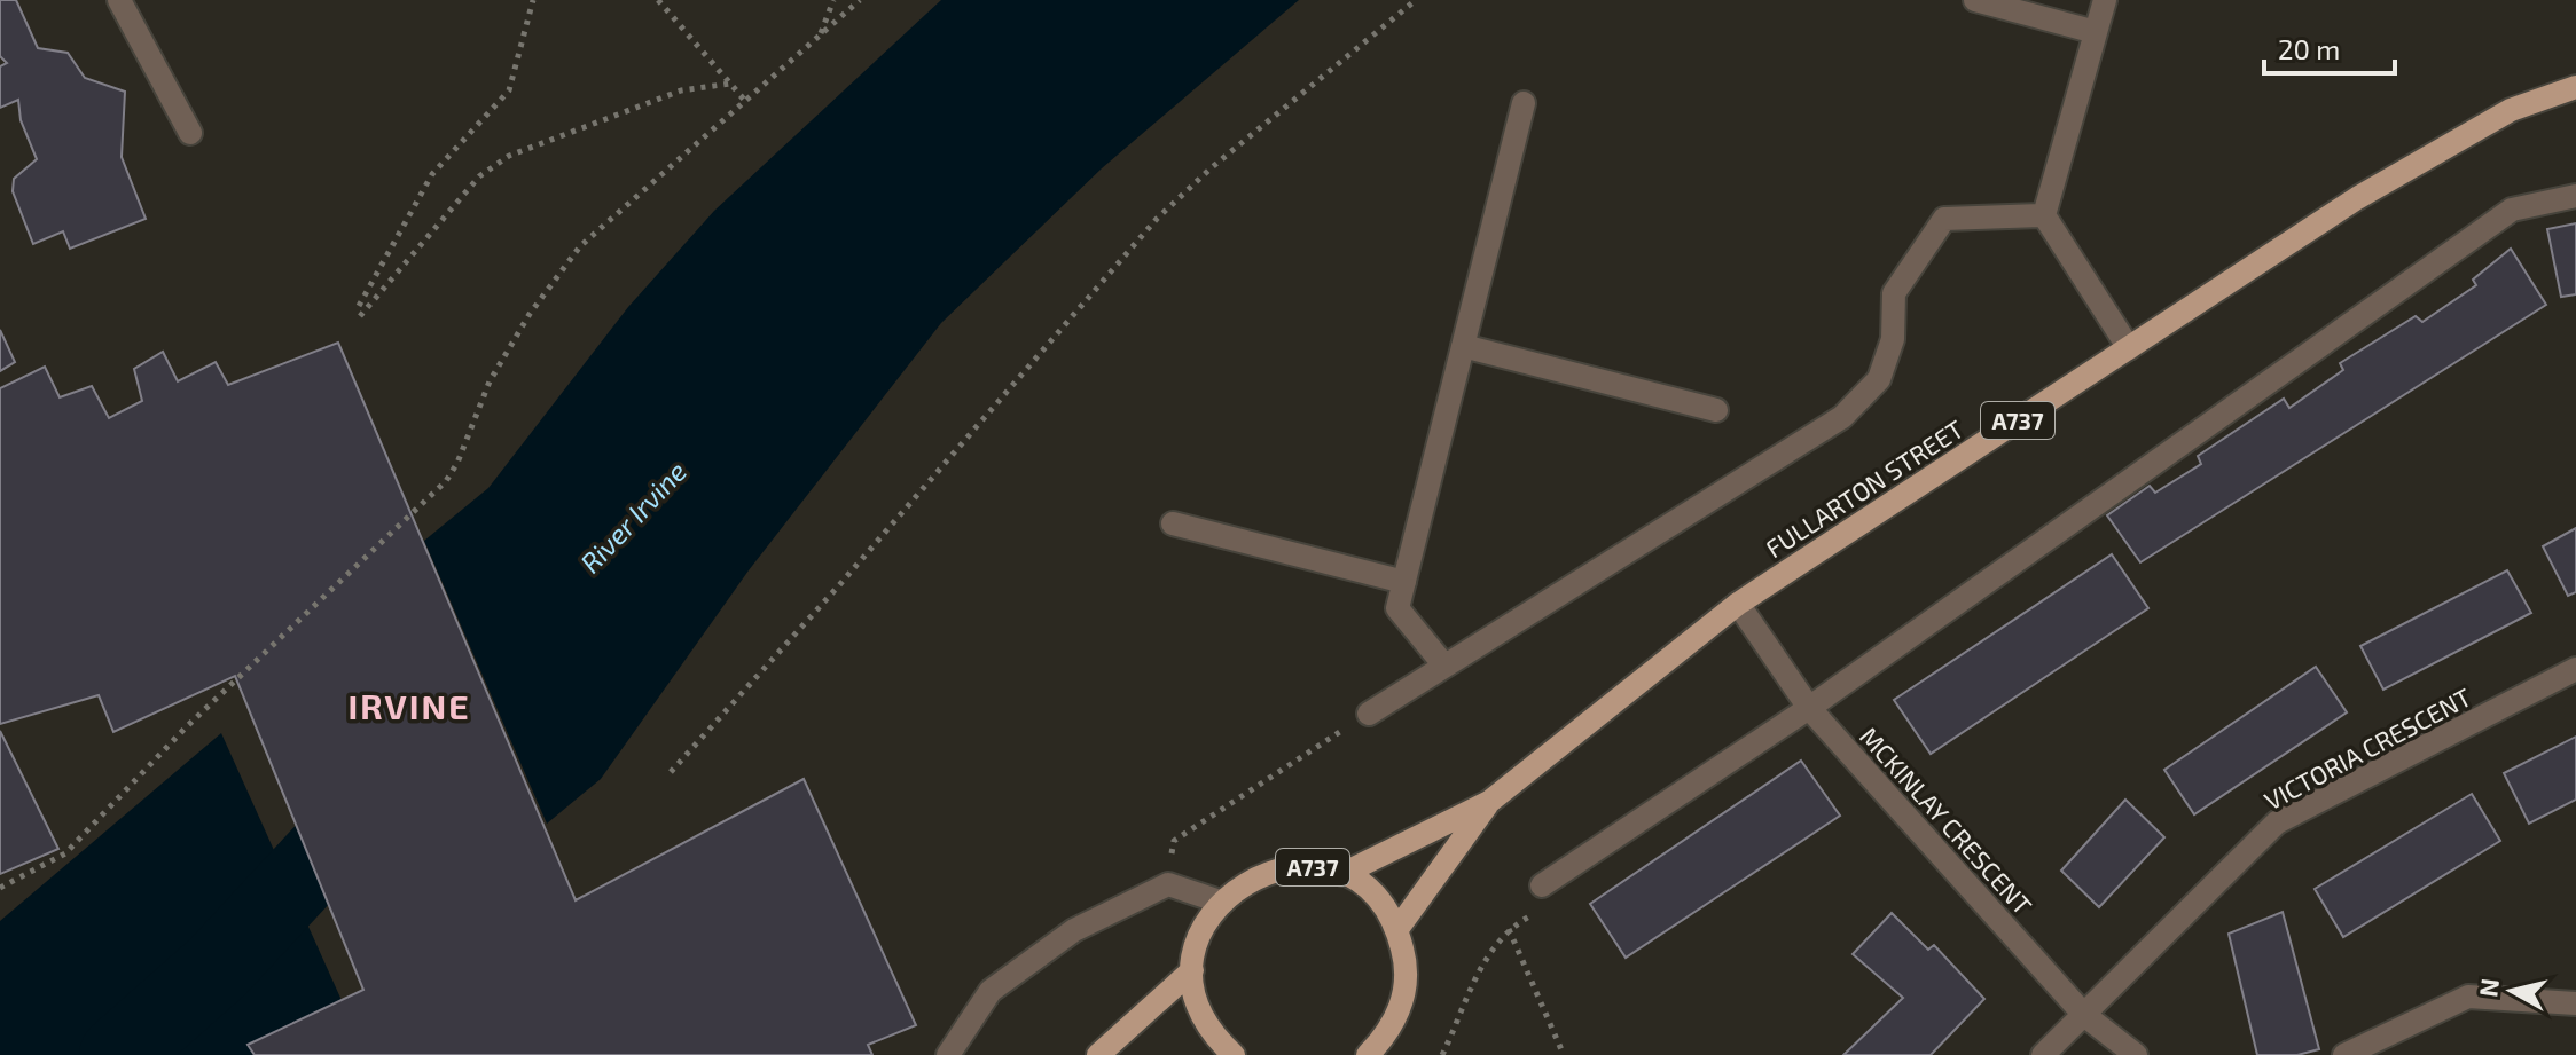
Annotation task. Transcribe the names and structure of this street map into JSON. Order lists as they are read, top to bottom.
{
  "streets": {
    "main road": ["A737", "FULLARTON STREET"],
    "street": ["VICTORIA CRESCENT", "MCKINLAY CRESCENT"]
  },
  "crossings": [
    ["A737", "FULLARTON STREET"],
    ["FULLARTON STREET", "MCKINLAY CRESCENT"],
    ["VICTORIA CRESCENT", "MCKINLAY CRESCENT"]
  ],
  "districts": ["IRVINE"],
  "water": ["River Irvine"],
  "scale_bar": "20 m",
  "north": "left"
}
